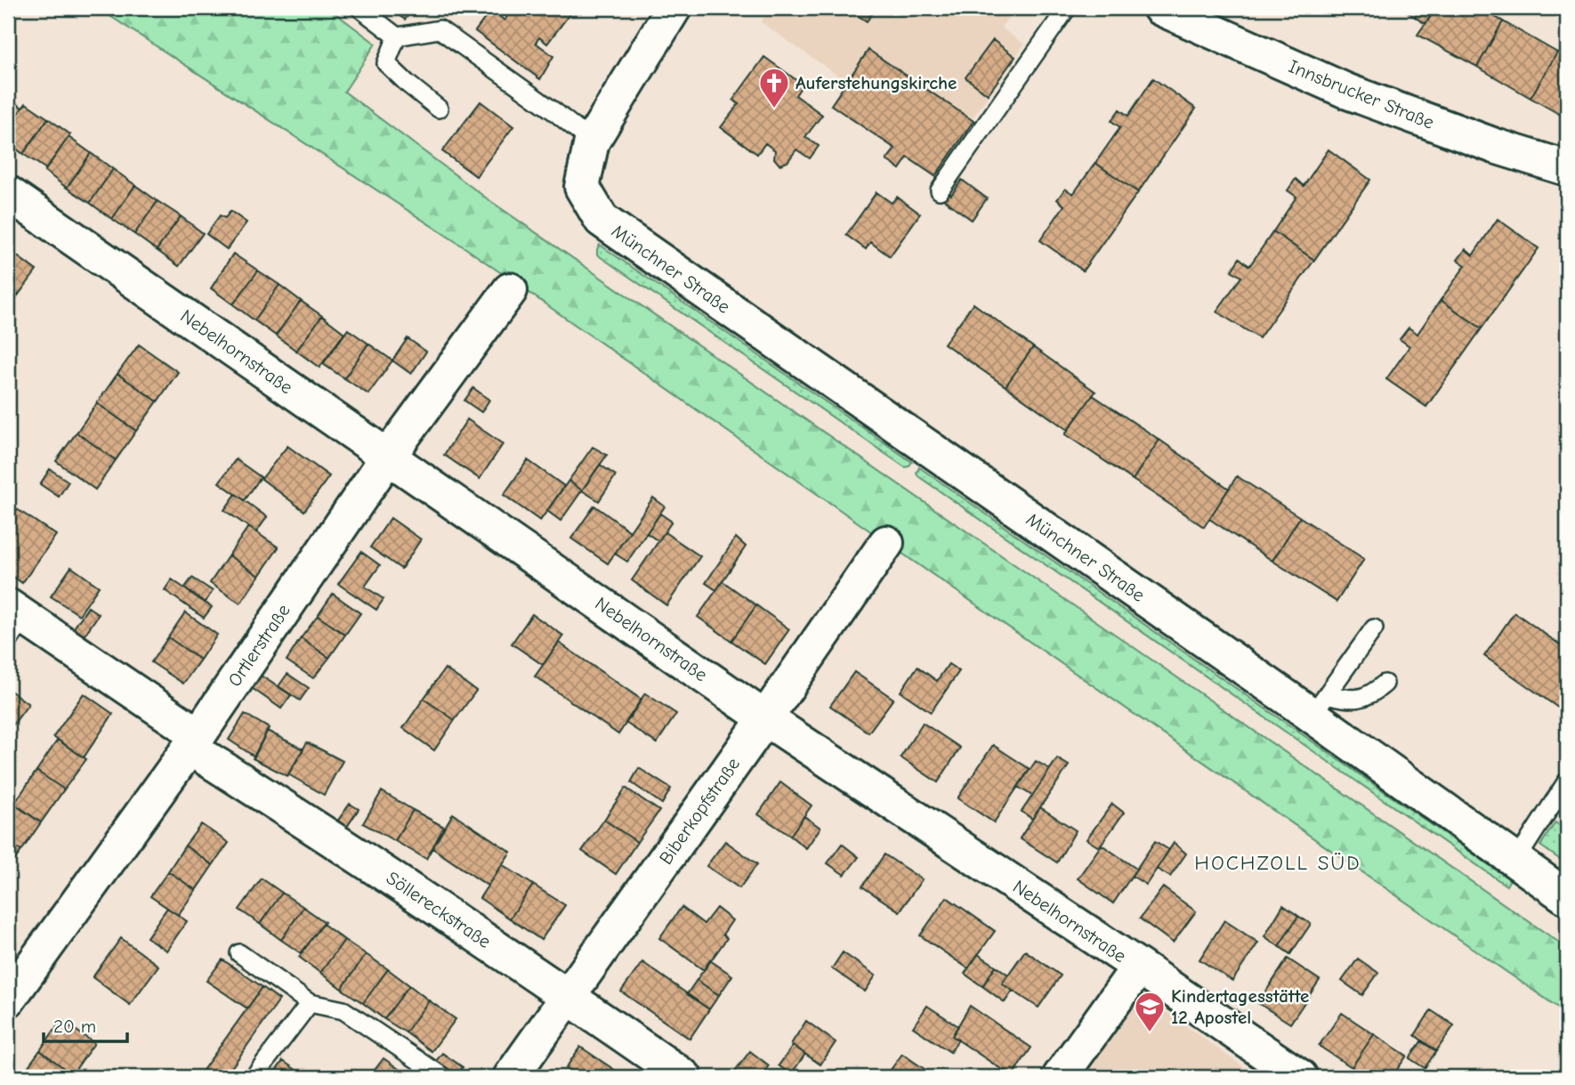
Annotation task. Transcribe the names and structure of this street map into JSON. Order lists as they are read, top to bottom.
{
  "streets": {
    "street": [
      "Innsbrucker Straße",
      "Münchner Straße",
      "Nebelhornstraße",
      "Ortlerstraße",
      "Biberkopfstraße",
      "Söllereckstraße"
    ]
  },
  "crossings": [
    ["Nebelhornstraße", "Ortlerstraße"],
    ["Nebelhornstraße", "Biberkopfstraße"],
    ["Ortlerstraße", "Söllereckstraße"],
    ["Biberkopfstraße", "Söllereckstraße"]
  ],
  "districts": ["HOCHZOLL SÜD"],
  "places": {
    "church": ["Auferstehungskirche"],
    "school or university": ["Kindertagesstätte 12 Apostel"]
  },
  "scale_bar": "20 m"
}
